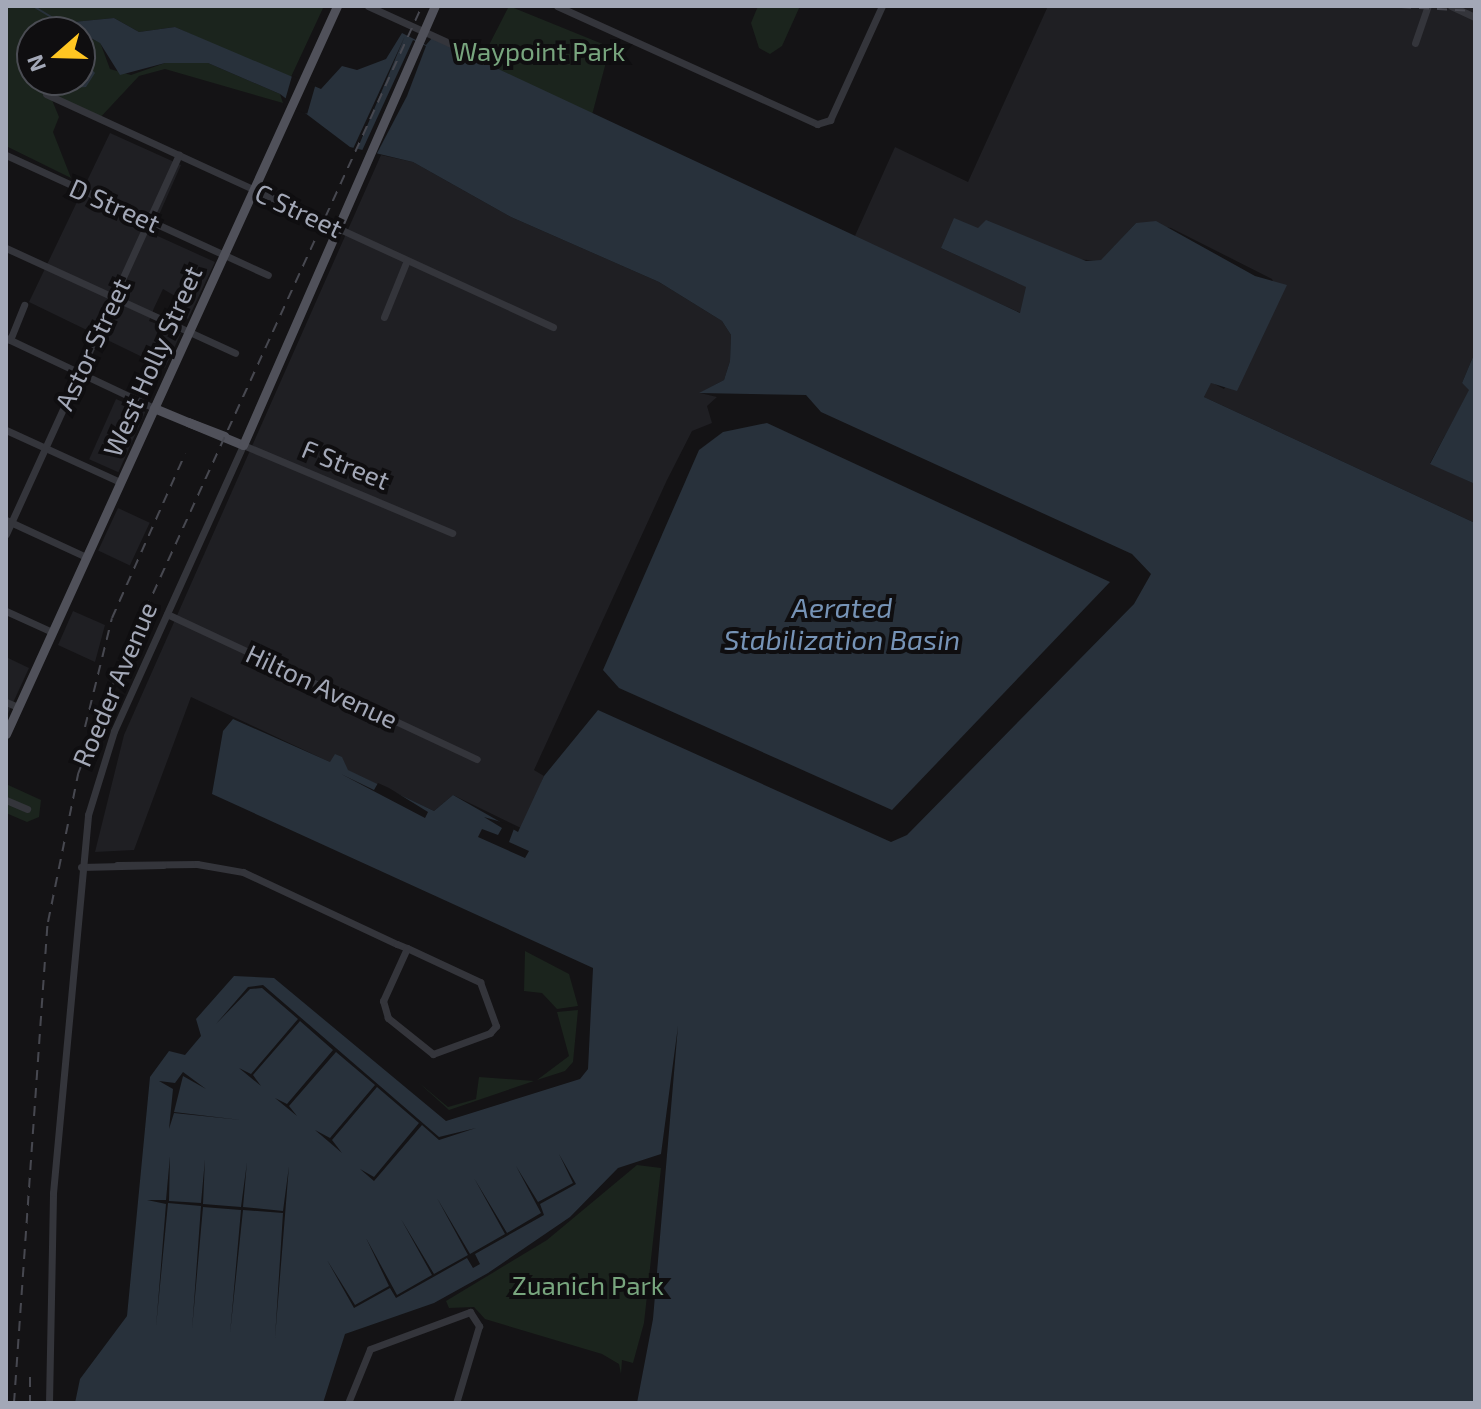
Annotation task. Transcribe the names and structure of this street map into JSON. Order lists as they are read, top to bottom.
{
  "streets": {
    "main road": ["West Holly Street", "F Street", "Roeder Avenue"],
    "street": [
      "D Street",
      "C Street",
      "Astor Street",
      "Hilton Avenue"
    ]
  },
  "crossings": [
    ["D Street", "Astor Street"],
    ["D Street", "West Holly Street"],
    ["C Street", "Astor Street"],
    ["C Street", "West Holly Street"],
    ["C Street", "Roeder Avenue"],
    ["Astor Street", "F Street"],
    ["West Holly Street", "F Street"],
    ["F Street", "Roeder Avenue"],
    ["Roeder Avenue", "Hilton Avenue"]
  ],
  "water": ["Aerated Stabilization Basin"],
  "parks": ["Waypoint Park", "Zuanich Park"],
  "north": "left"
}
